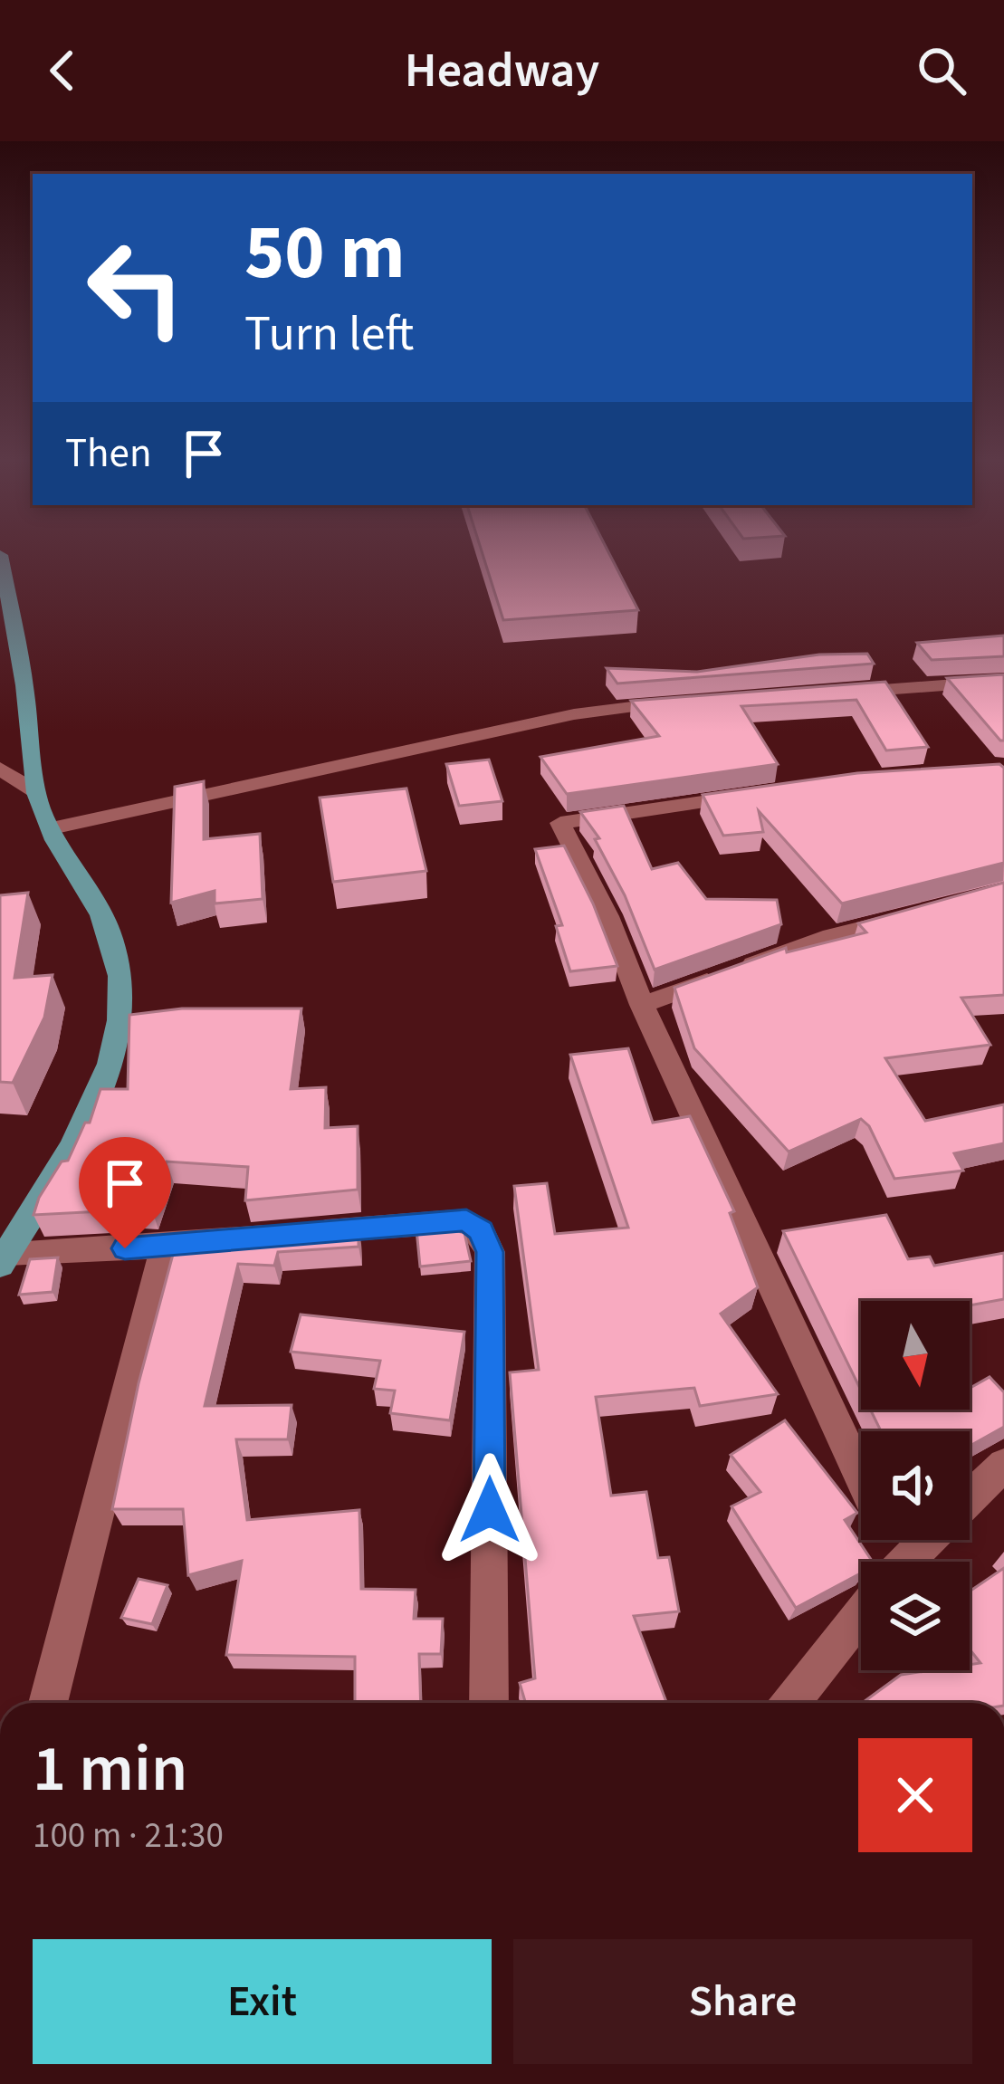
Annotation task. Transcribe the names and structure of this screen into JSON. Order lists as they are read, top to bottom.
{
  "north": "bottom",
  "page": {
    "header": "Headway",
    "turn": ["50 m", "Turn left"],
    "then": "Then",
    "heading": ["1 min", "100 m · 21:30"],
    "buttons": ["Exit", "Share"]
  }
}
